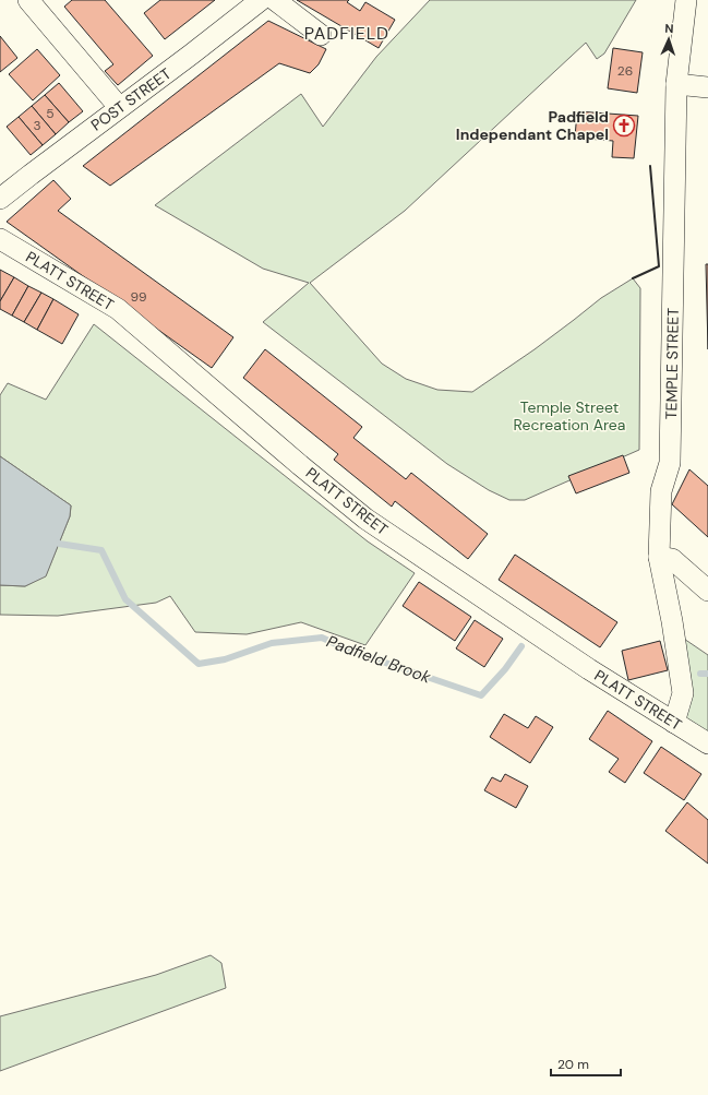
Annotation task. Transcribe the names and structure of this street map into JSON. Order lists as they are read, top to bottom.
{
  "streets": {
    "street": ["POST STREET", "PLATT STREET", "TEMPLE STREET"]
  },
  "crossings": [
    ["PLATT STREET", "TEMPLE STREET"]
  ],
  "districts": ["PADFIELD"],
  "water": ["Padfield Brook"],
  "parks": ["Temple Street Recreation Area"],
  "places": {
    "church": ["Padfield Independant Chapel"]
  },
  "house_numbers": [
    "26",
    "5",
    "3",
    "99"
  ],
  "scale_bar": "20 m",
  "north": "top"
}
